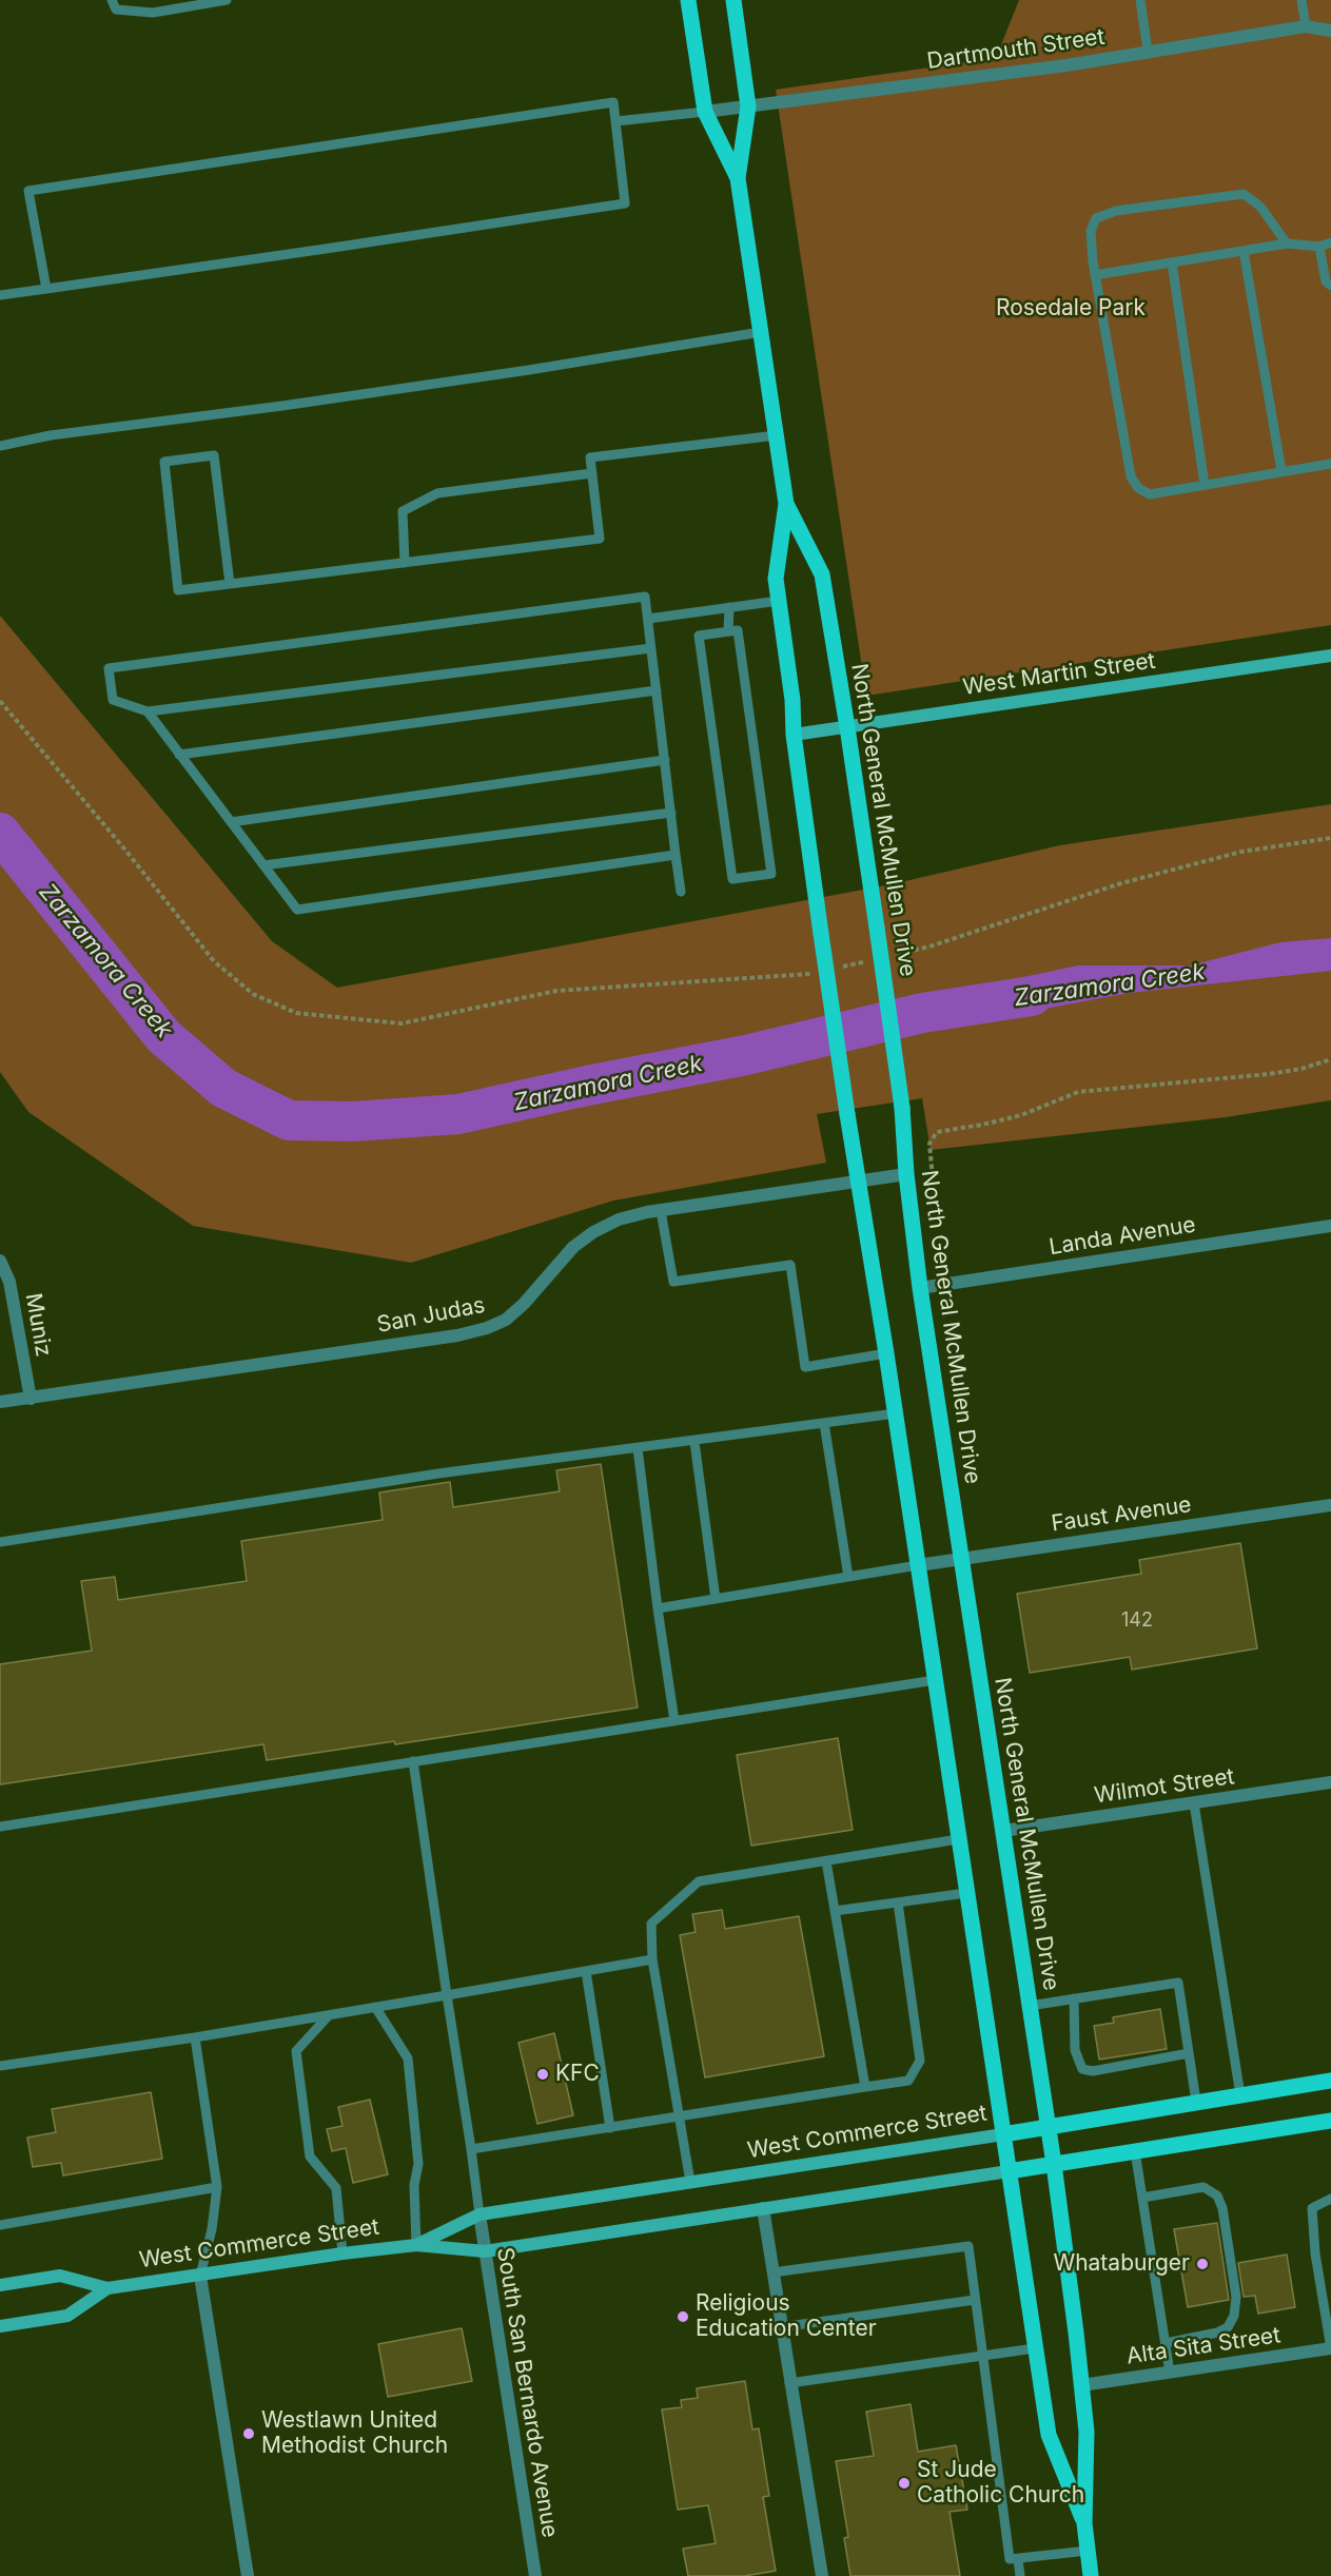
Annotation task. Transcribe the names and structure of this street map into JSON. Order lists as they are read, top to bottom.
{
  "streets": {
    "main road": ["West Martin Street", "North General McMullen Drive", "West Commerce Street"],
    "street": [
      "Dartmouth Street",
      "Landa Avenue",
      "San Judas",
      "Muniz",
      "Faust Avenue",
      "Wilmot Street",
      "Alta Sita Street",
      "South San Bernardo Avenue"
    ]
  },
  "crossings": [
    ["Dartmouth Street", "North General McMullen Drive"],
    ["West Martin Street", "North General McMullen Drive"],
    ["North General McMullen Drive", "Landa Avenue"],
    ["North General McMullen Drive", "San Judas"],
    ["North General McMullen Drive", "Faust Avenue"],
    ["North General McMullen Drive", "Wilmot Street"],
    ["North General McMullen Drive", "West Commerce Street"],
    ["North General McMullen Drive", "Alta Sita Street"],
    ["San Judas", "Muniz"],
    ["West Commerce Street", "South San Bernardo Avenue"]
  ],
  "water": ["Zarzamora Creek"],
  "parks": ["Rosedale Park"],
  "places": [
    "KFC",
    "Whataburger",
    "Religious Education Center",
    "Westlawn United Methodist Church",
    "St Jude Catholic Church"
  ],
  "house_numbers": ["142"]
}
